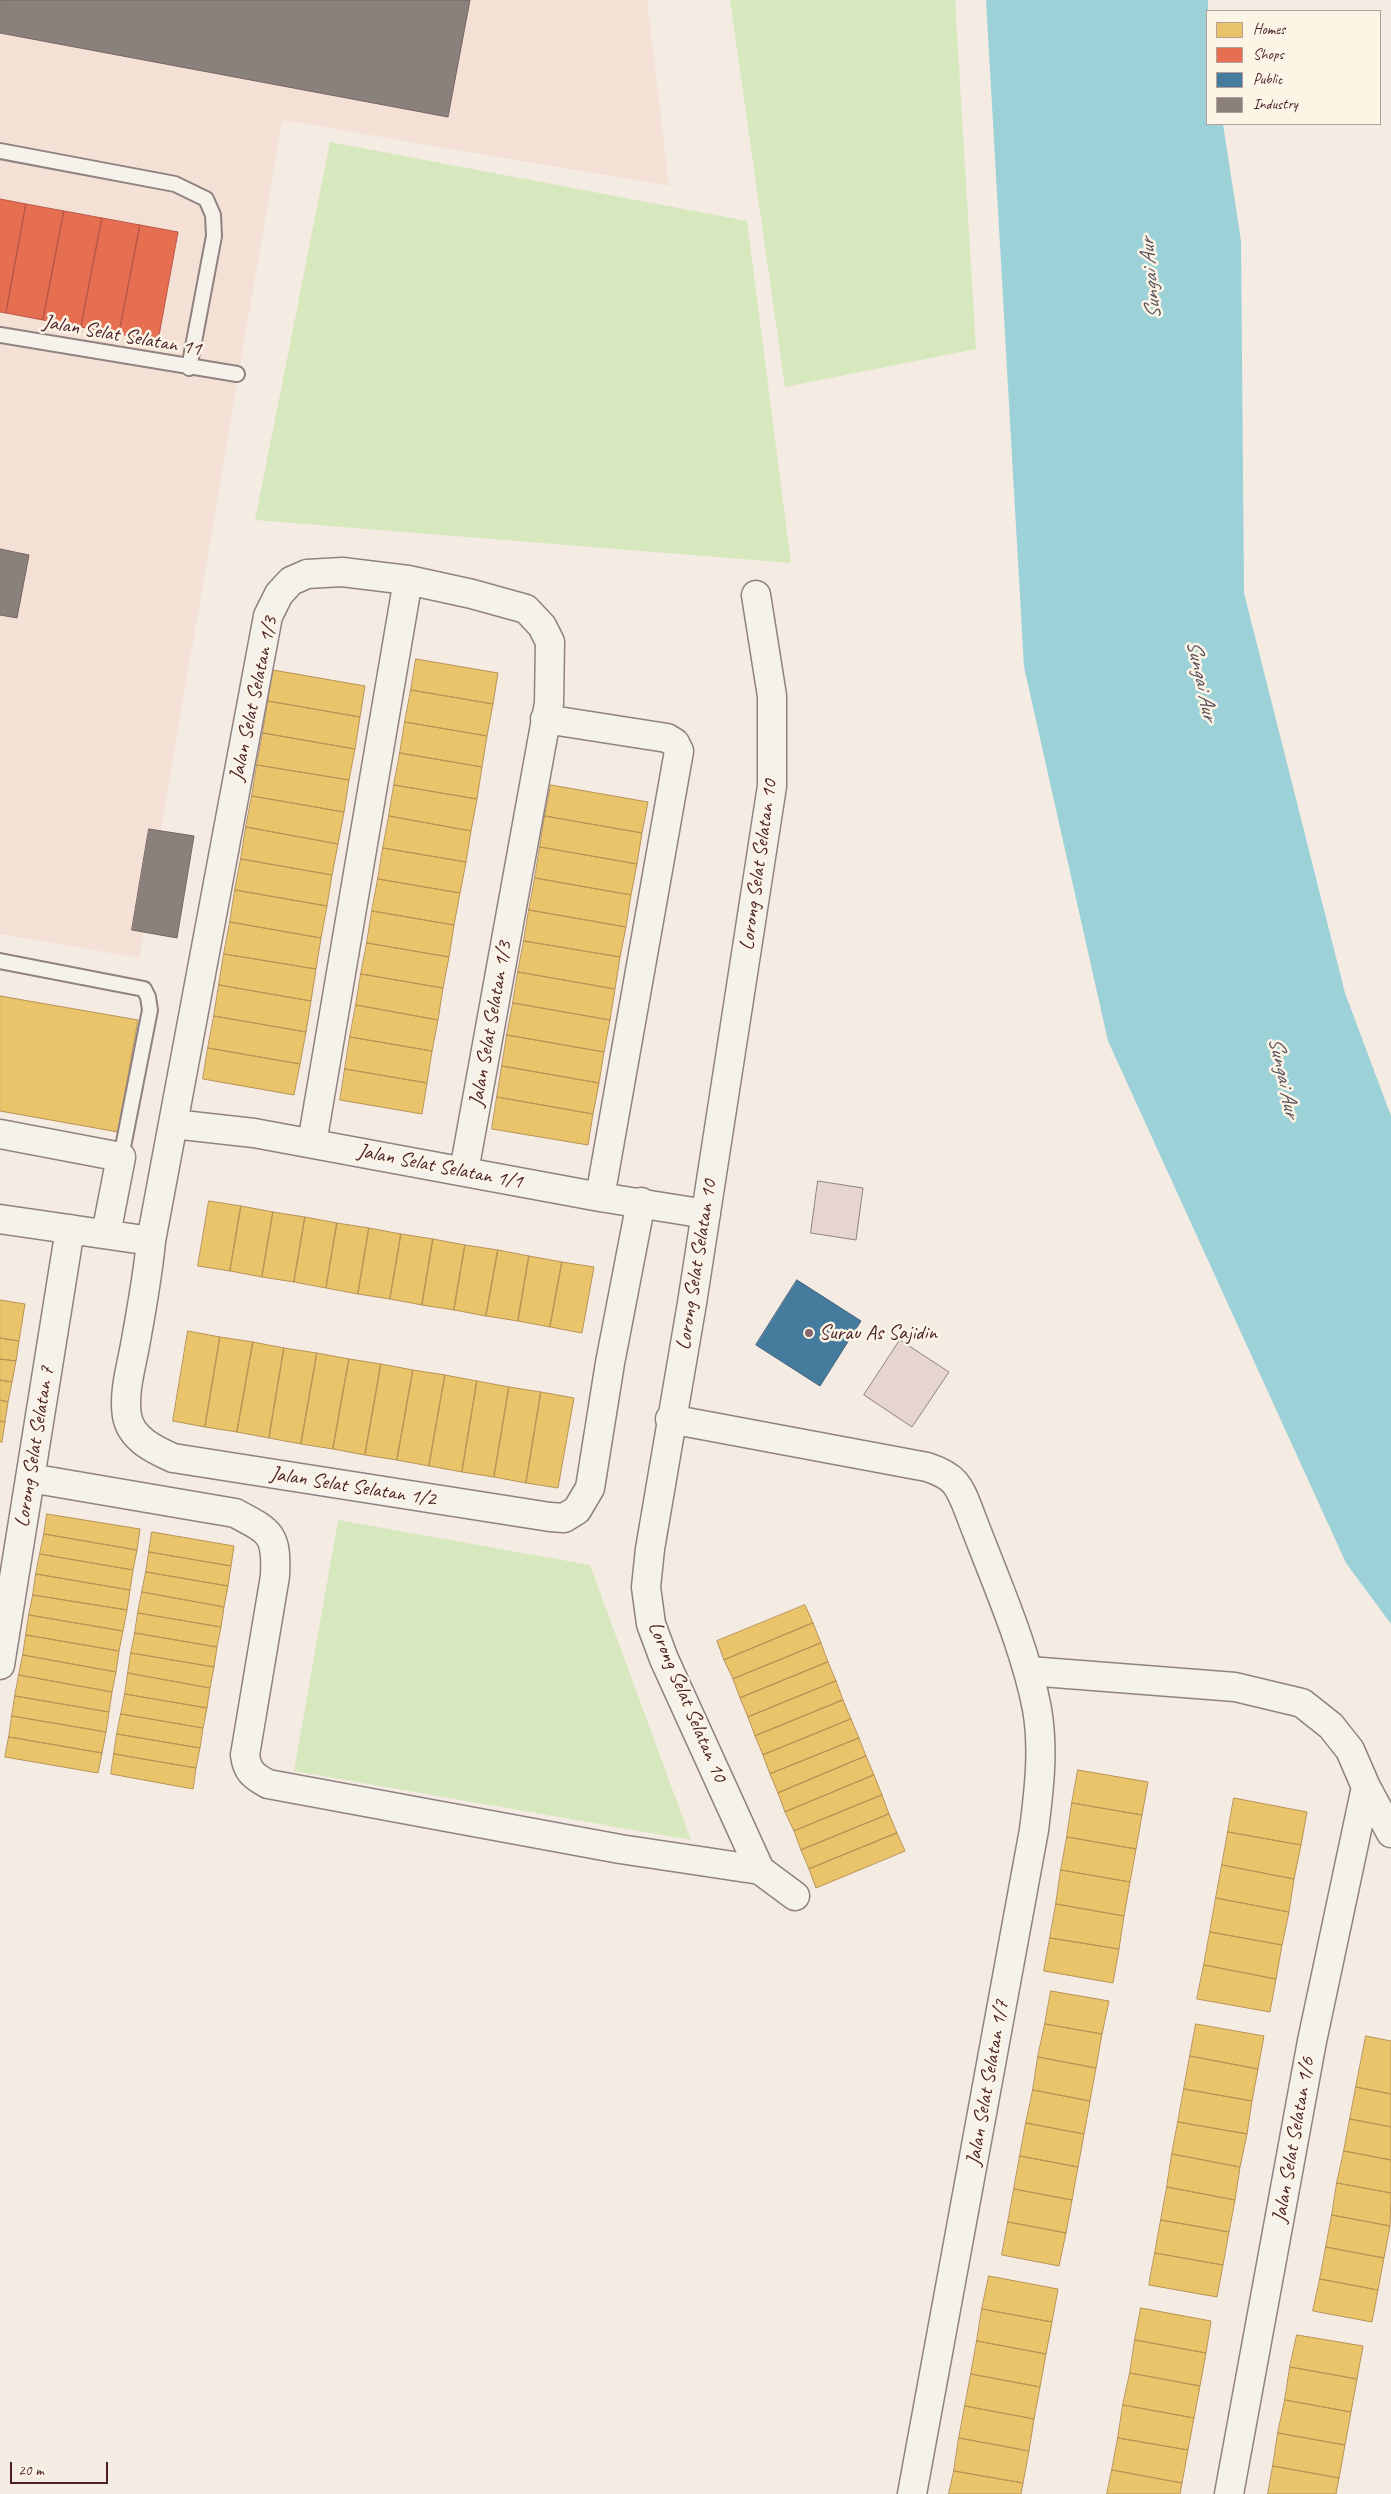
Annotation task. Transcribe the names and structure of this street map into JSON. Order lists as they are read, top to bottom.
{
  "streets": {
    "street": [
      "Jalan Selat Selatan 1/3",
      "Lorong Selat Selatan 10",
      "Jalan Selat Selatan 1/1",
      "Lorong Selat Selatan 7",
      "Jalan Selat Selatan 1/2",
      "Jalan Selat Selatan 1/7",
      "Jalan Selat Selatan 1/6"
    ],
    "lane": ["Jalan Selat Selatan 11"]
  },
  "crossings": [
    ["Jalan Selat Selatan 1/3", "Jalan Selat Selatan 1/1"],
    ["Jalan Selat Selatan 1/3", "Jalan Selat Selatan 1/2"],
    ["Lorong Selat Selatan 10", "Jalan Selat Selatan 1/1"],
    ["Lorong Selat Selatan 10", "Jalan Selat Selatan 1/7"],
    ["Jalan Selat Selatan 1/1", "Jalan Selat Selatan 1/2"]
  ],
  "water": ["Sungai Aur"],
  "places": ["Surau As Sajidin"],
  "legend": [
    "Homes",
    "Shops",
    "Public",
    "Industry"
  ],
  "scale_bar": "20 m"
}
